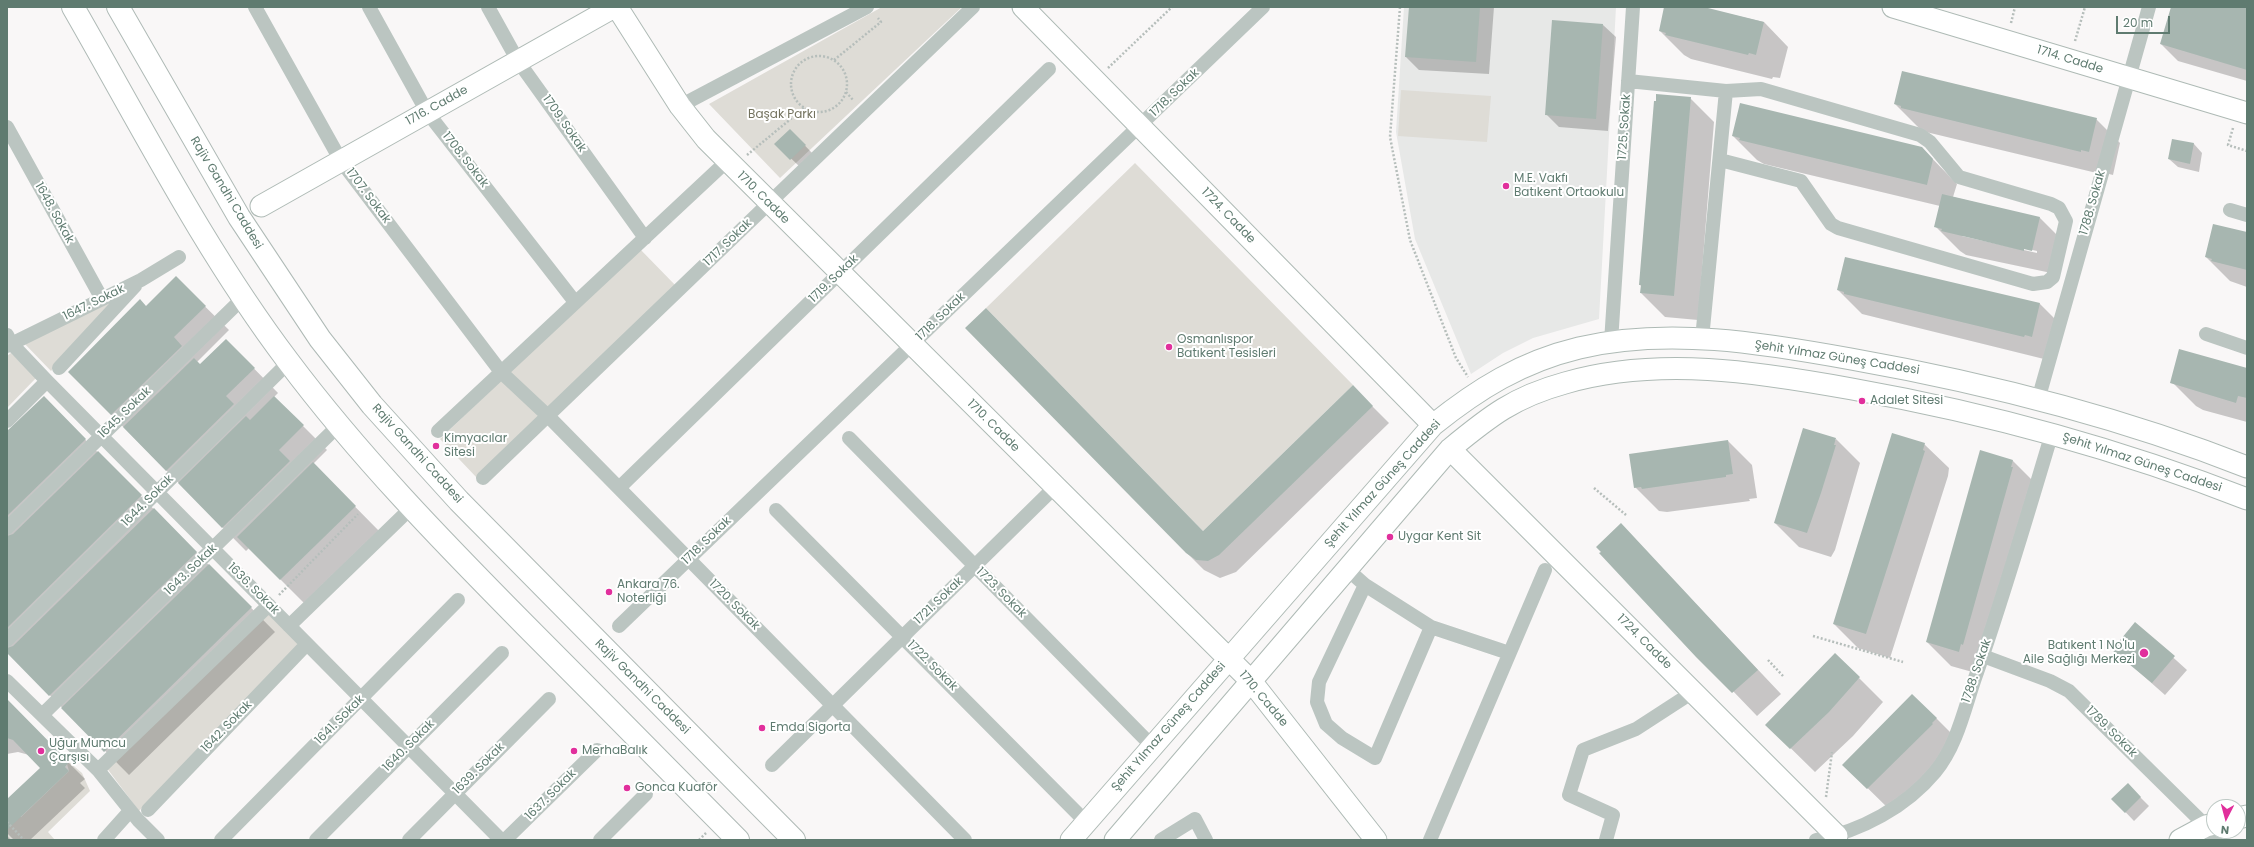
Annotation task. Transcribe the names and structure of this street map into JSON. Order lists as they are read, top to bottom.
{
  "streets": {
    "main road": ["Rajiv Gandhi Caddesi"],
    "street": [
      "1714. Cadde",
      "1718. Sokak",
      "1716. Cadde",
      "1709. Sokak",
      "1725. Sokak",
      "1708. Sokak",
      "1707. Sokak",
      "1710. Cadde",
      "1788. Sokak",
      "1648. Sokak",
      "1724. Cadde",
      "1717. Sokak",
      "1719. Sokak",
      "1647. Sokak",
      "Şehit Yılmaz Güneş Caddesi",
      "1645. Sokak",
      "1644. Sokak",
      "1643. Sokak",
      "1636. Sokak",
      "1723. Sokak",
      "1721. Sokak",
      "1720. Sokak",
      "1722. Sokak",
      "1641. Sokak",
      "1642. Sokak",
      "1789. Sokak",
      "1640. Sokak",
      "1639. Sokak",
      "1637. Sokak"
    ]
  },
  "crossings": [
    ["1714. Cadde", "1788. Sokak"],
    ["1718. Sokak", "1710. Cadde"],
    ["1718. Sokak", "1724. Cadde"],
    ["1718. Sokak", "1720. Sokak"],
    ["1716. Cadde", "1709. Sokak"],
    ["1716. Cadde", "1708. Sokak"],
    ["1716. Cadde", "1707. Sokak"],
    ["1716. Cadde", "1710. Cadde"],
    ["1725. Sokak", "Şehit Yılmaz Güneş Caddesi"],
    ["1707. Sokak", "1720. Sokak"],
    ["1710. Cadde", "1717. Sokak"],
    ["1710. Cadde", "1719. Sokak"],
    ["1710. Cadde", "Şehit Yılmaz Güneş Caddesi"],
    ["1710. Cadde", "1721. Sokak"],
    ["1788. Sokak", "1724. Cadde"],
    ["1788. Sokak", "Şehit Yılmaz Güneş Caddesi"],
    ["1788. Sokak", "1789. Sokak"],
    ["1648. Sokak", "1647. Sokak"],
    ["1724. Cadde", "Şehit Yılmaz Güneş Caddesi"],
    ["1717. Sokak", "1720. Sokak"],
    ["1719. Sokak", "1720. Sokak"],
    ["1647. Sokak", "1636. Sokak"],
    ["Şehit Yılmaz Güneş Caddesi", "1723. Sokak"],
    ["Şehit Yılmaz Güneş Caddesi", "1722. Sokak"],
    ["1645. Sokak", "1636. Sokak"],
    ["1644. Sokak", "1636. Sokak"],
    ["1643. Sokak", "1636. Sokak"],
    ["1636. Sokak", "1641. Sokak"],
    ["1636. Sokak", "1642. Sokak"],
    ["1636. Sokak", "1640. Sokak"],
    ["1636. Sokak", "1639. Sokak"],
    ["1723. Sokak", "1721. Sokak"],
    ["1721. Sokak", "1720. Sokak"],
    ["1721. Sokak", "1722. Sokak"]
  ],
  "parks": ["Başak Parkı"],
  "places": [
    "M.E. Vakfı Batıkent Ortaokulu",
    "Osmanlıspor Batıkent Tesisleri",
    "Adalet Sitesi",
    "Kimyacılar Sitesi",
    "Uygar Kent Sit",
    "Ankara 76. Noterliği",
    "Batıkent 1 No'lu Aile Sağlığı Merkezi",
    "Emda Sigorta",
    "Uğur Mumcu Çarşısı",
    "MerhaBalık",
    "Gonca Kuaför"
  ],
  "scale_bar": "20 m",
  "north": "bottom"
}
